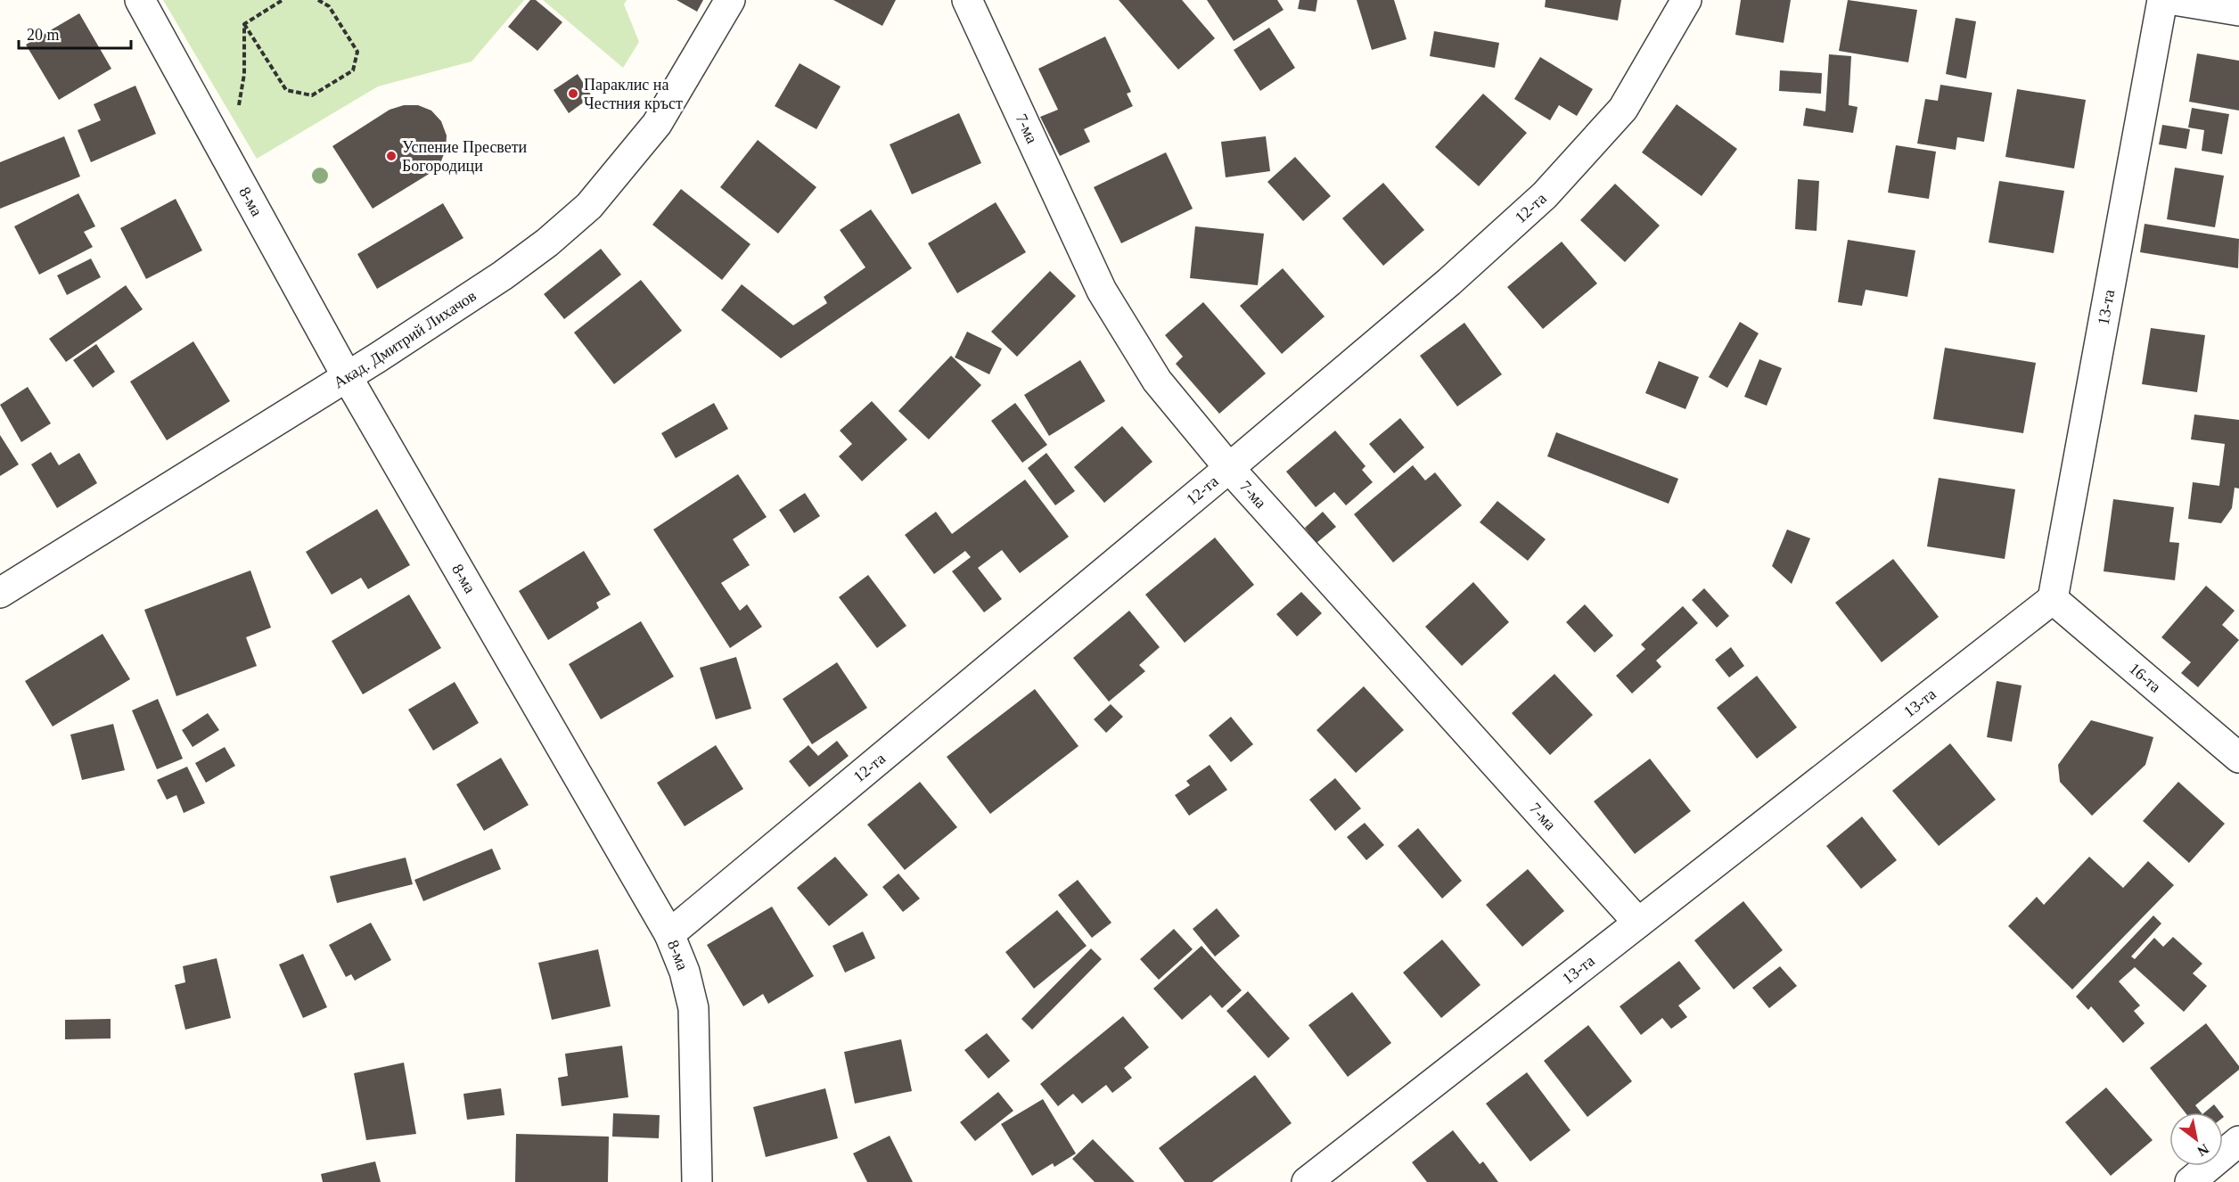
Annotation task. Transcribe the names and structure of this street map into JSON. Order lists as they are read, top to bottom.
{
  "streets": {
    "street": [
      "7-ма",
      "8-ма",
      "12-та",
      "13-та",
      "Акад. Дмитрий Лихачов",
      "16-та"
    ]
  },
  "crossings": [
    ["7-ма", "12-та"],
    ["7-ма", "13-та"],
    ["8-ма", "12-та"],
    ["8-ма", "Акад. Дмитрий Лихачов"],
    ["13-та", "16-та"]
  ],
  "places": ["Параклис на Честния кръст", "Успение Пресвети Богородици"],
  "scale_bar": "20 m",
  "north": "bottom right"
}
